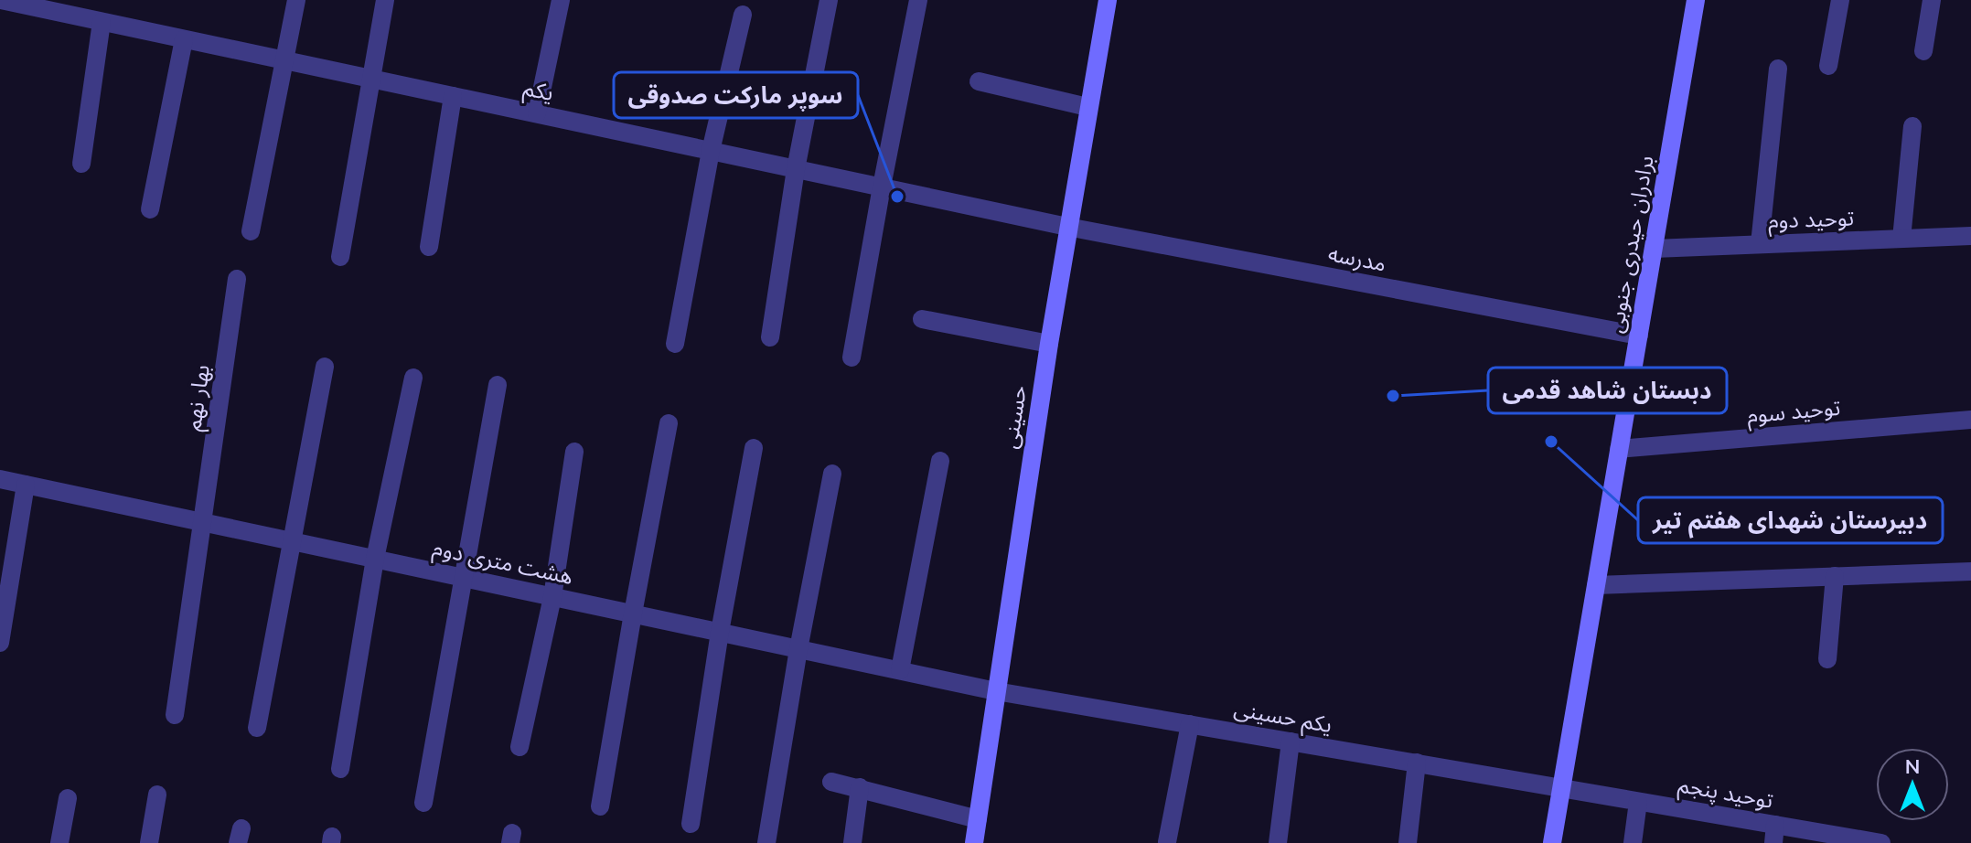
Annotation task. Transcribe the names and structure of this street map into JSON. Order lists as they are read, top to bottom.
{
  "streets": {
    "street": [
      "یکم",
      "توحید دوم",
      "برادران حیدری جنوبی",
      "مدرسه",
      "بهار نهم",
      "توحید سوم",
      "حسینی",
      "هشت متری دوم",
      "یکم حسینی",
      "توحید پنجم"
    ]
  },
  "crossings": [
    ["یکم", "مدرسه"],
    ["یکم", "حسینی"],
    ["توحید دوم", "برادران حیدری جنوبی"],
    ["برادران حیدری جنوبی", "مدرسه"],
    ["برادران حیدری جنوبی", "توحید سوم"],
    ["برادران حیدری جنوبی", "یکم حسینی"],
    ["برادران حیدری جنوبی", "توحید پنجم"],
    ["مدرسه", "حسینی"],
    ["بهار نهم", "هشت متری دوم"],
    ["حسینی", "هشت متری دوم"],
    ["حسینی", "یکم حسینی"],
    ["هشت متری دوم", "یکم حسینی"],
    ["یکم حسینی", "توحید پنجم"]
  ],
  "places": ["سوپر مارکت صدوقی", "دبستان شاهد قدمی", "دبیرستان شهدای هفتم تیر"],
  "north": "top"
}
